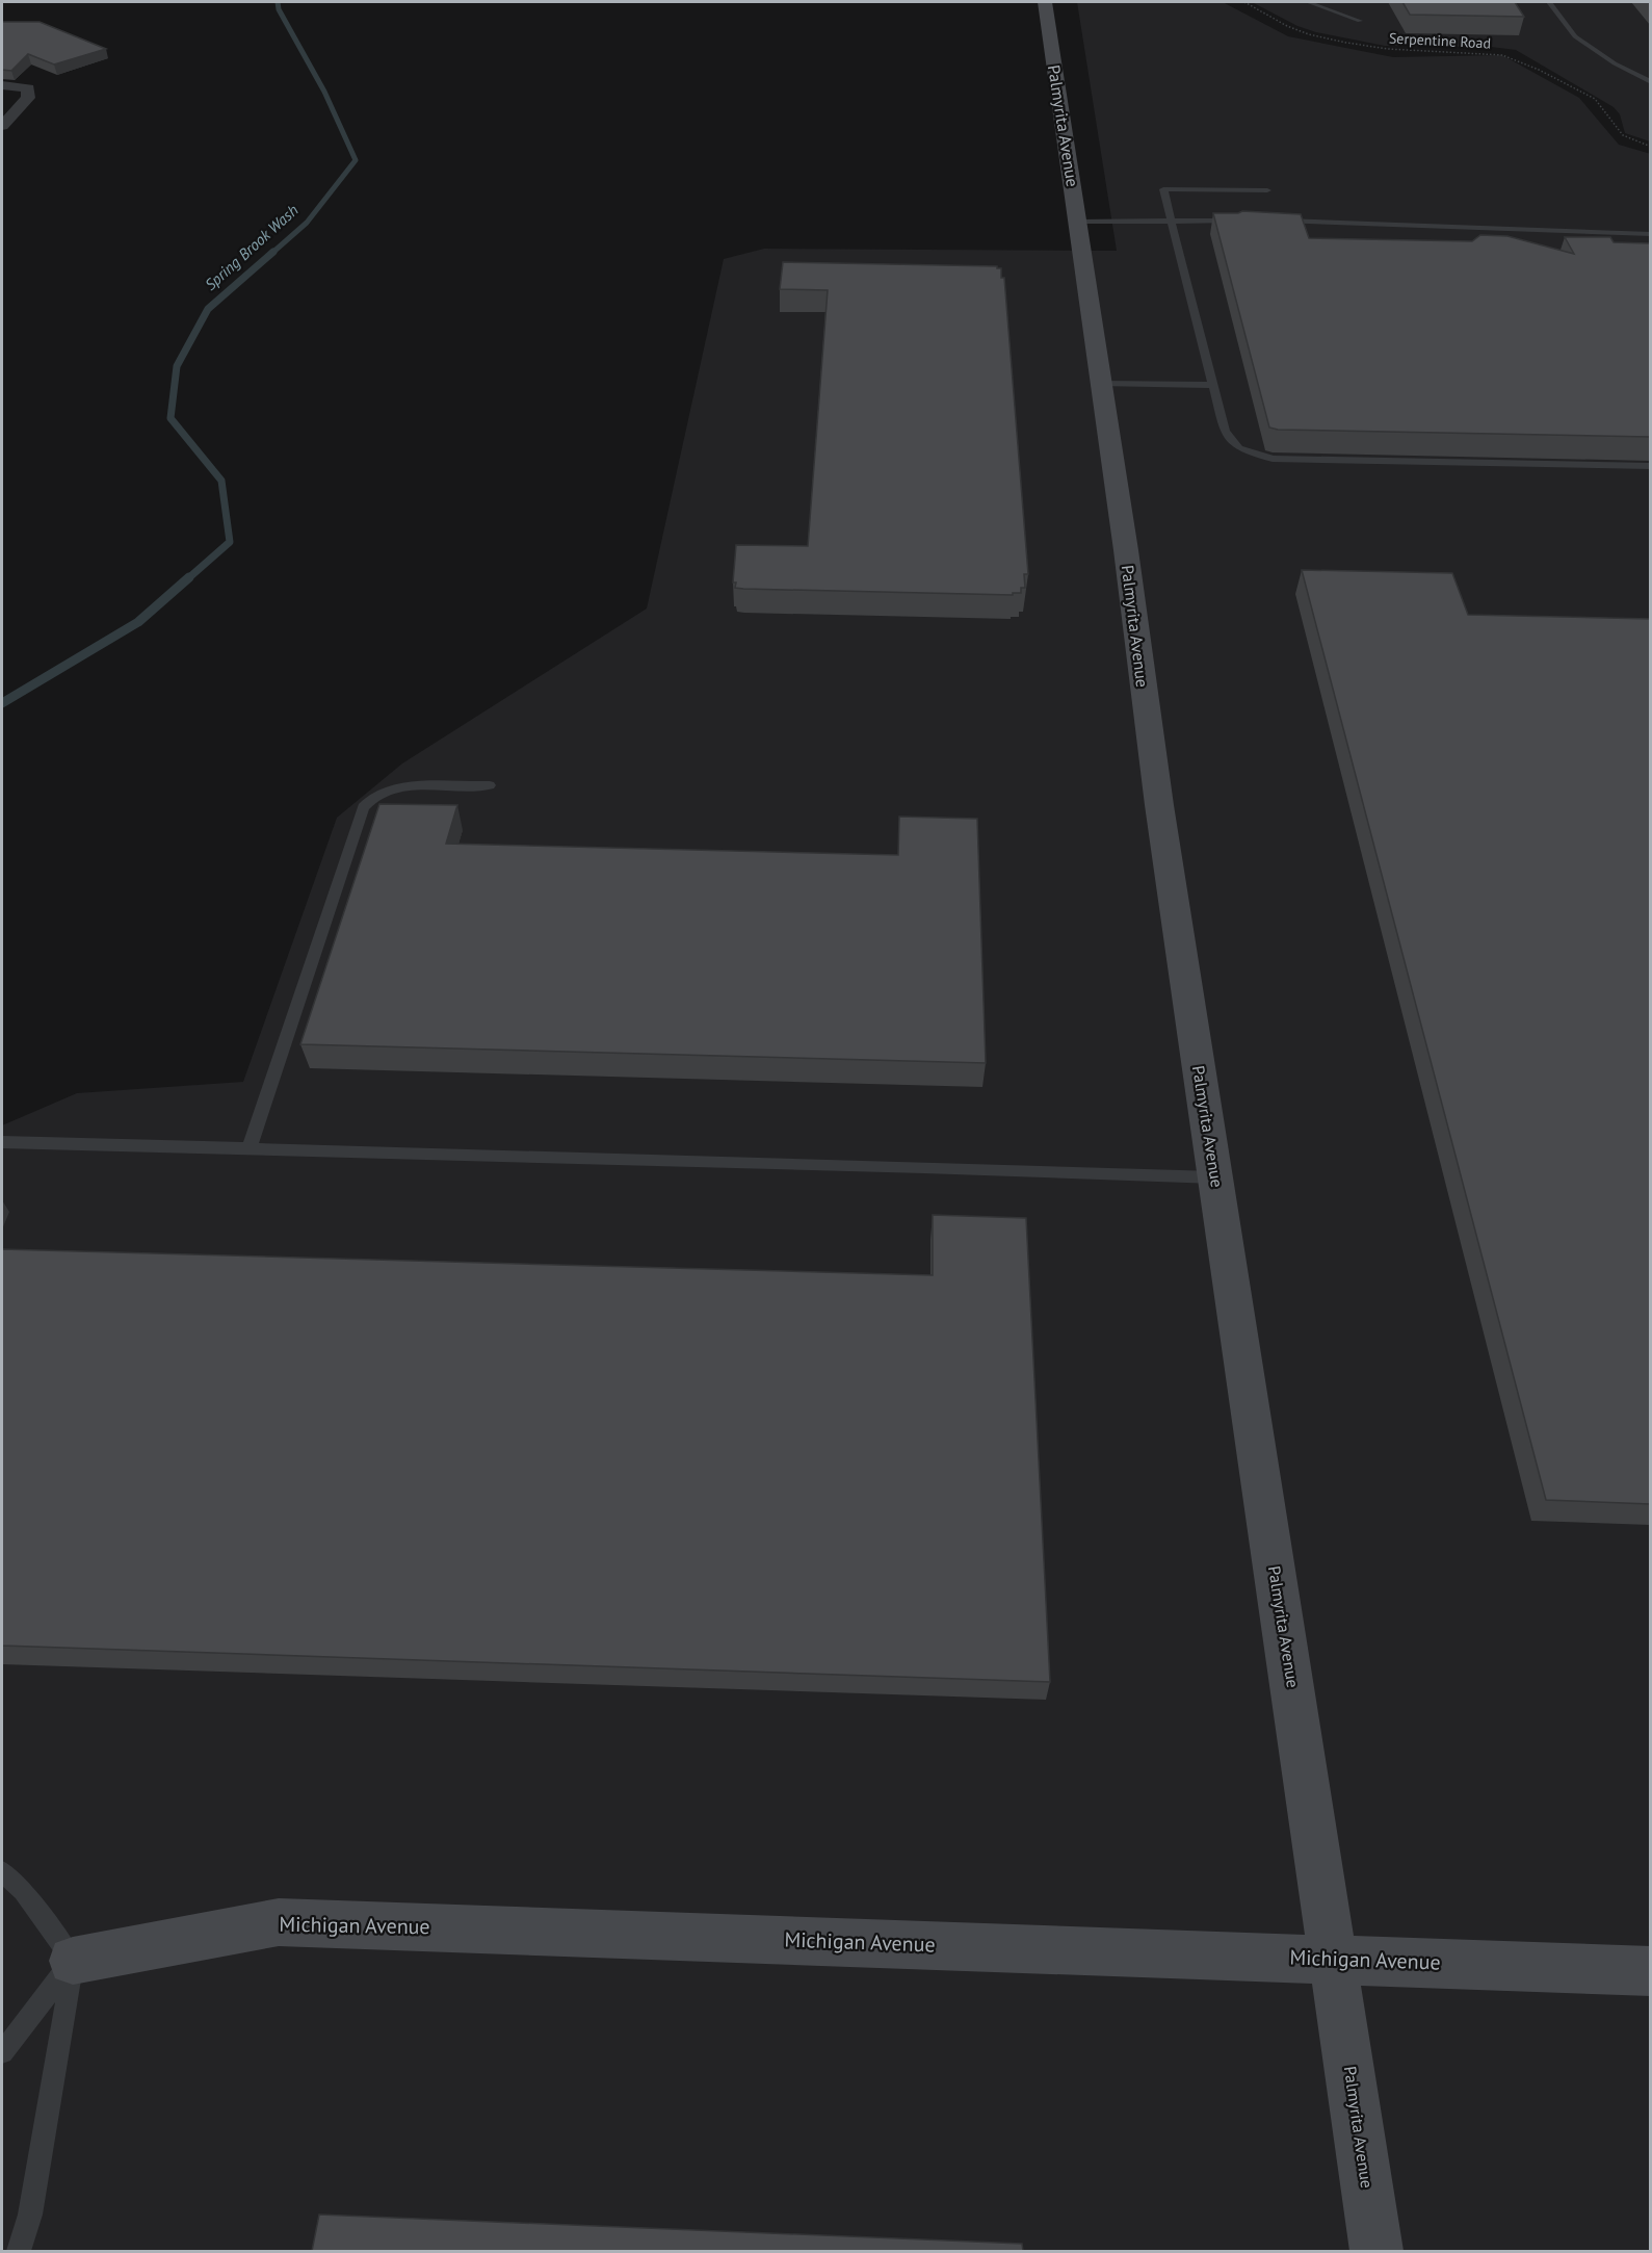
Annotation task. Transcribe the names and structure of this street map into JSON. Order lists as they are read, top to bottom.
{
  "streets": {
    "street": ["Palmyrita Avenue", "Michigan Avenue"],
    "path": ["Serpentine Road"]
  },
  "crossings": [
    ["Palmyrita Avenue", "Michigan Avenue"]
  ],
  "water": ["Spring Brook Wash"]
}
